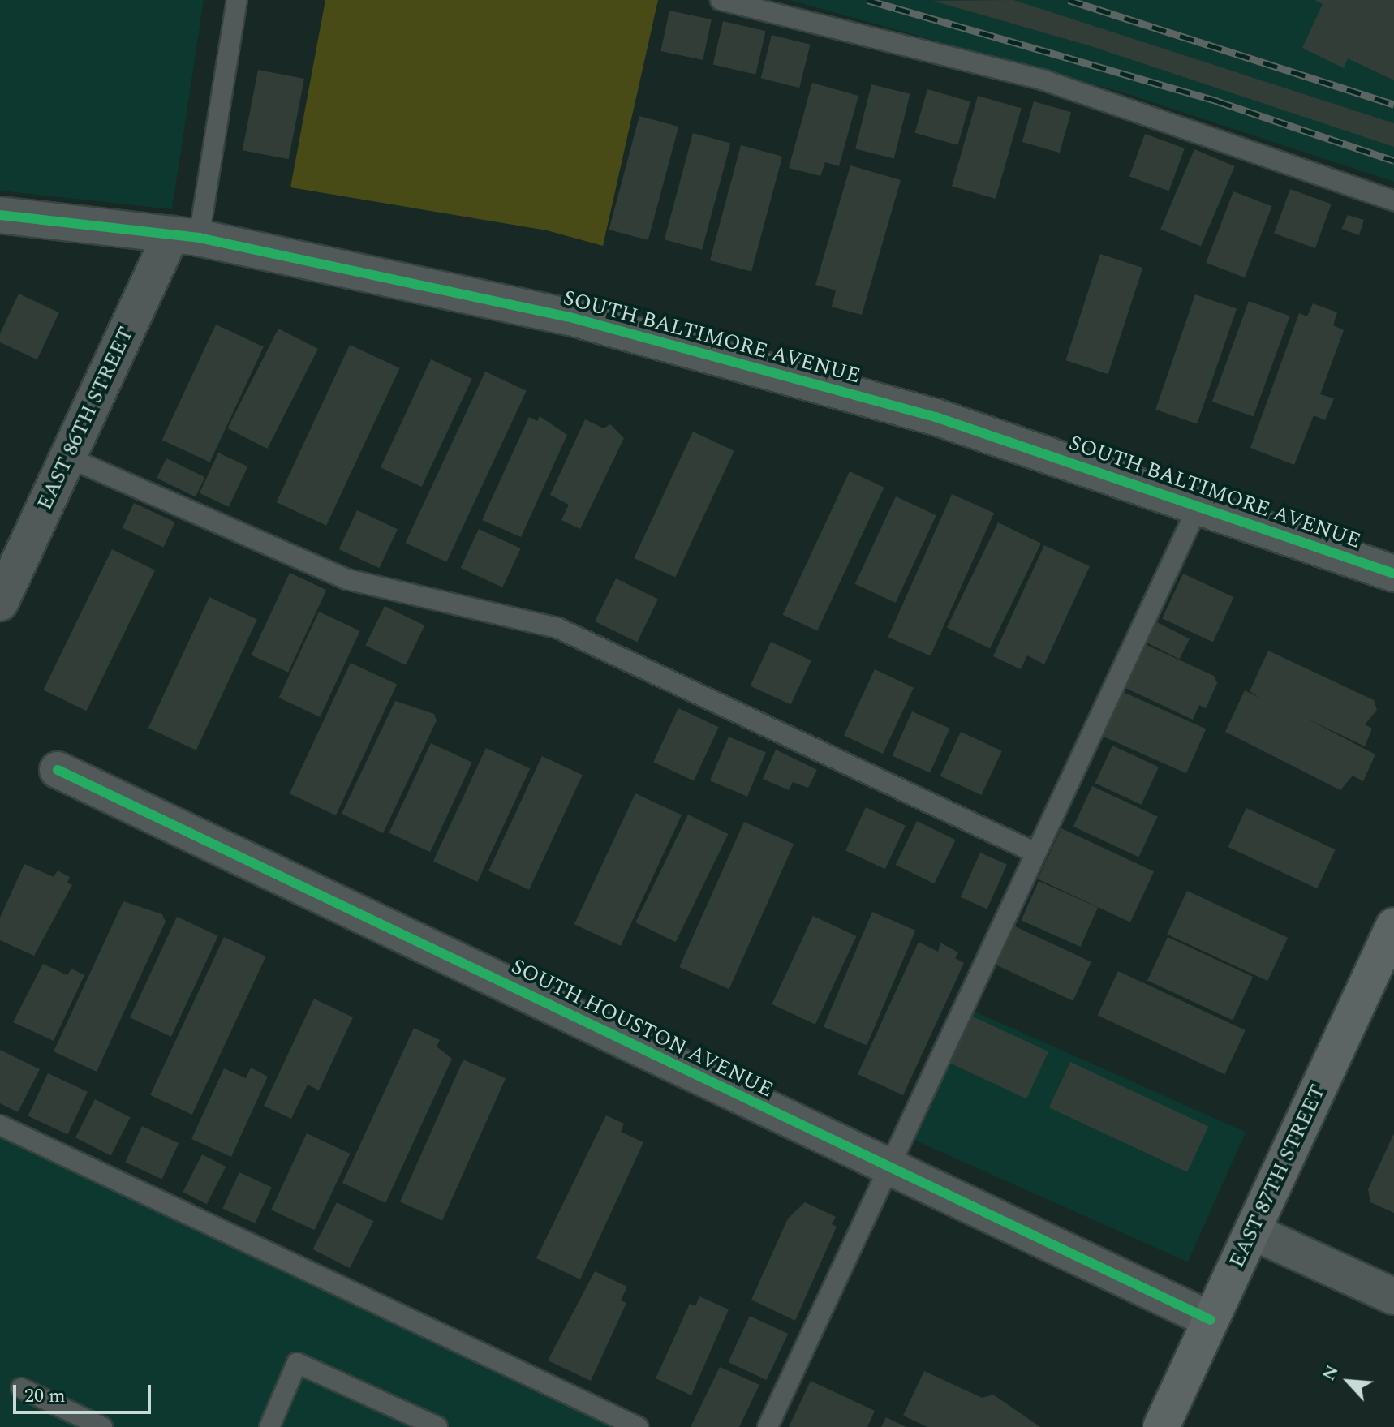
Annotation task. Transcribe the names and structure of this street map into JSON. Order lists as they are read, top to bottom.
{
  "streets": {
    "main road": ["EAST 87TH STREET"],
    "street": ["SOUTH BALTIMORE AVENUE", "EAST 86TH STREET", "SOUTH HOUSTON AVENUE"]
  },
  "crossings": [
    ["SOUTH BALTIMORE AVENUE", "EAST 86TH STREET"],
    ["SOUTH HOUSTON AVENUE", "EAST 87TH STREET"]
  ],
  "scale_bar": "20 m",
  "north": "top left"
}
